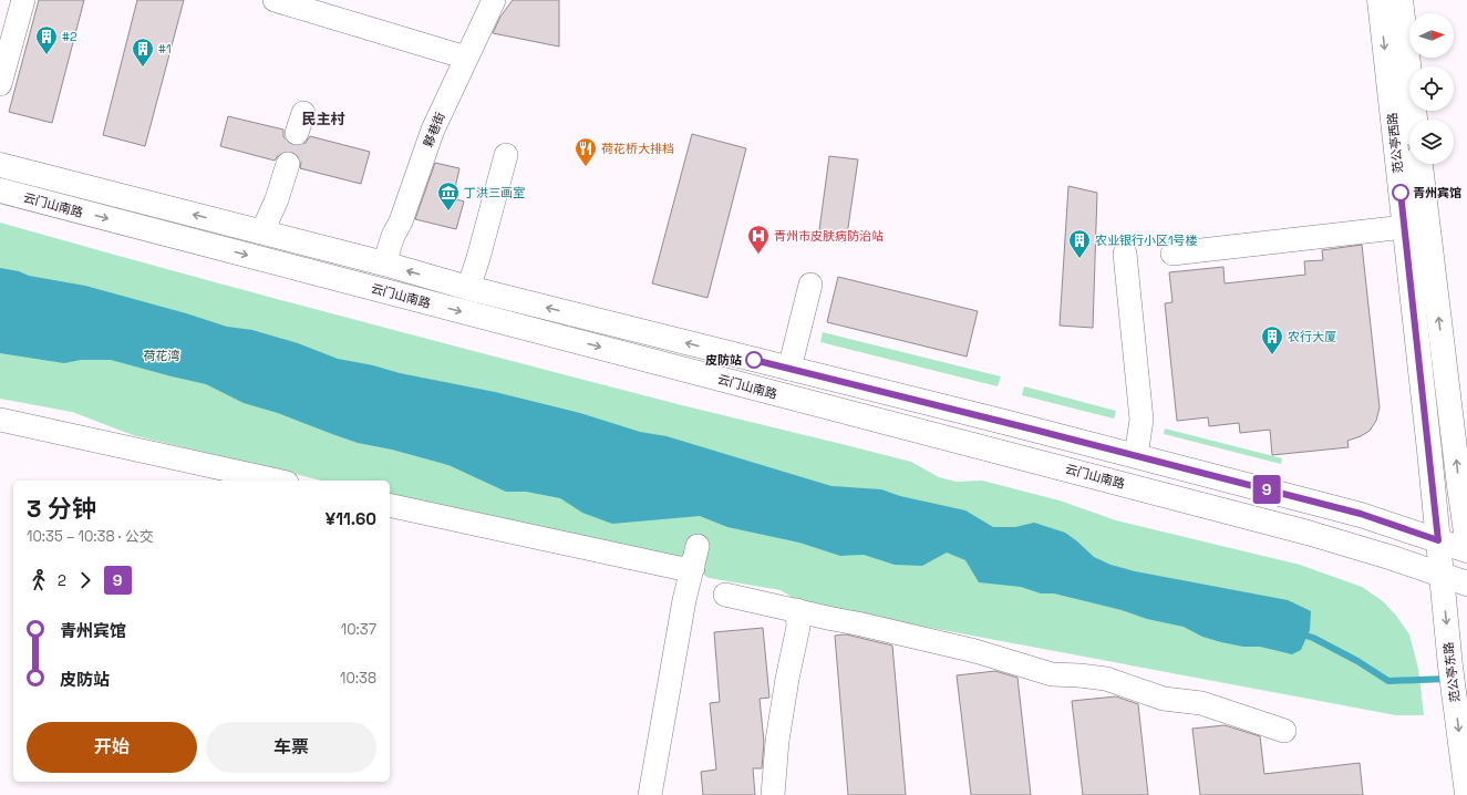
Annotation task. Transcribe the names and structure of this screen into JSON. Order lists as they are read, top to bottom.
{
  "streets": {
    "main road": ["范公亭西路", "云门山南路", "范公亭东路"],
    "street": ["夥巷街"]
  },
  "crossings": [
    ["夥巷街", "云门山南路"],
    ["范公亭西路", "云门山南路"],
    ["范公亭西路", "范公亭东路"],
    ["云门山南路", "范公亭东路"]
  ],
  "one_way": ["范公亭东路"],
  "districts": ["民主村"],
  "parks": ["荷花湾"],
  "places": {
    "building": [
      "#2",
      "#1",
      "农业银行小区1号楼",
      "农行大厦"
    ],
    "restaurant": ["荷花桥大排档"],
    "other": ["青州宾馆", "皮防站"],
    "museum": ["丁洪三画室"],
    "hospital": ["青州市皮肤病防治站"]
  },
  "lines": ["bus line 9"],
  "north": "right",
  "page": {
    "on_map": "9",
    "heading": ["3 分钟", "10:35 – 10:38 · 公交", "¥11.60"],
    "legs": ["2", "9"],
    "list": [
      {
        "name": "青州宾馆",
        "value": "10:37"
      },
      {
        "name": "皮防站",
        "value": "10:38"
      }
    ],
    "buttons": ["开始", "车票"]
  }
}
